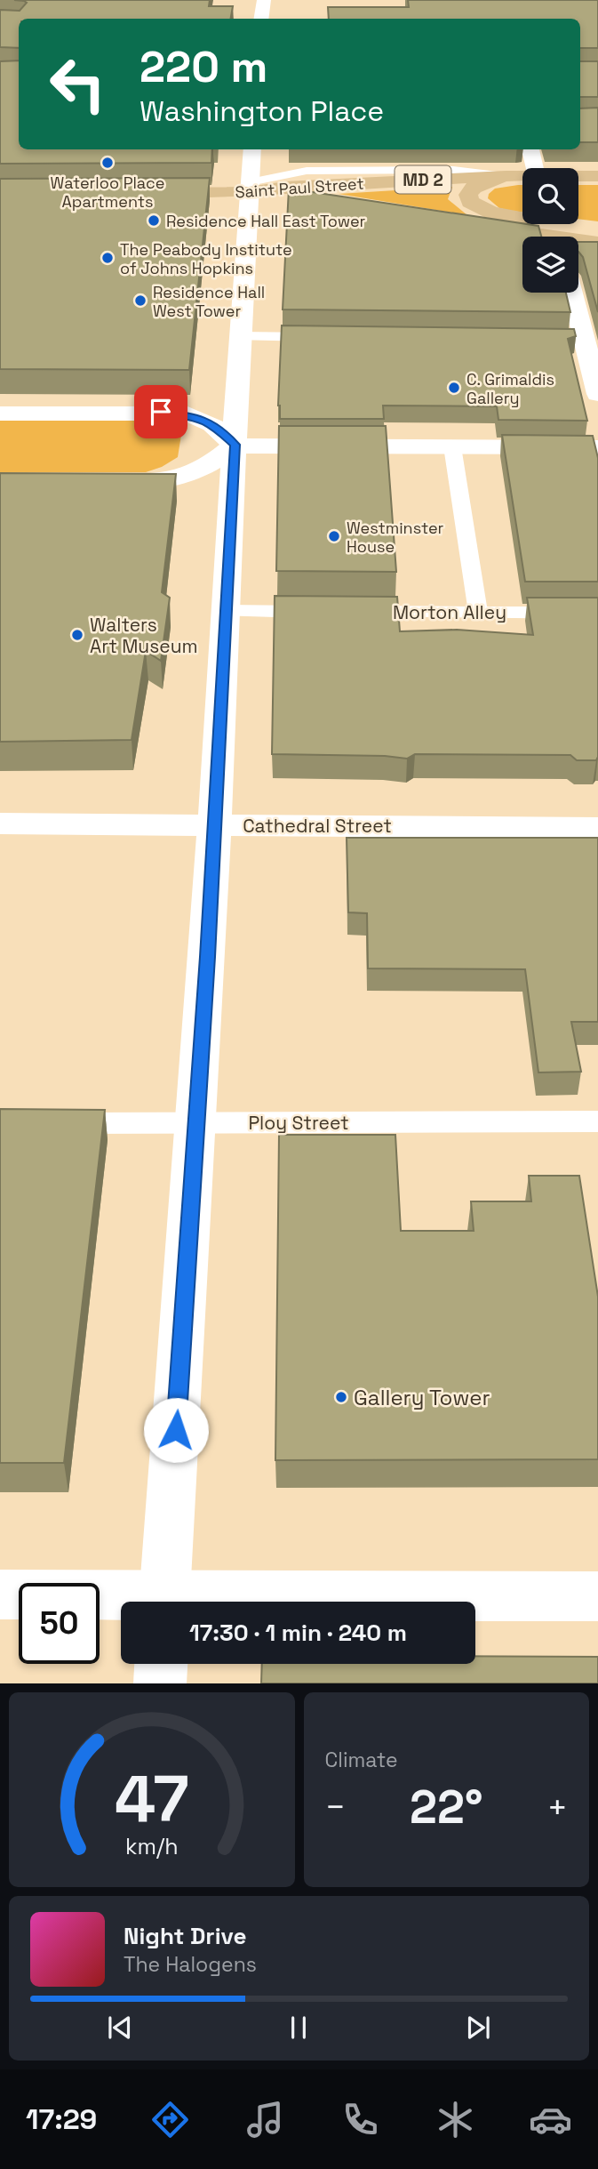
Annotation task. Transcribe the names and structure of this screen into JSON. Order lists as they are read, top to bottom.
{
  "streets": {
    "main road": ["MD 2", "Saint Paul Street", "Cathedral Street"],
    "lane": ["Morton Alley", "Ploy Street"]
  },
  "places": [
    "Waterloo Place Apartments",
    "Residence Hall East Tower",
    "The Peabody Institute of Johns Hopkins",
    "Residence Hall West Tower",
    "C. Grimaldis Gallery",
    "Westminster House",
    "Walters Art Museum",
    "Gallery Tower"
  ],
  "page": {
    "turn": ["220 m", "Washington Place"],
    "limit": "50",
    "trip": "17:30 · 1 min · 240 m",
    "tile": "Climate",
    "heat": ["−", "22°", "+"],
    "song": ["Night Drive", "The Halogens"],
    "tabs": "17:29",
    "gauge": ["47", "km/h"]
  }
}
